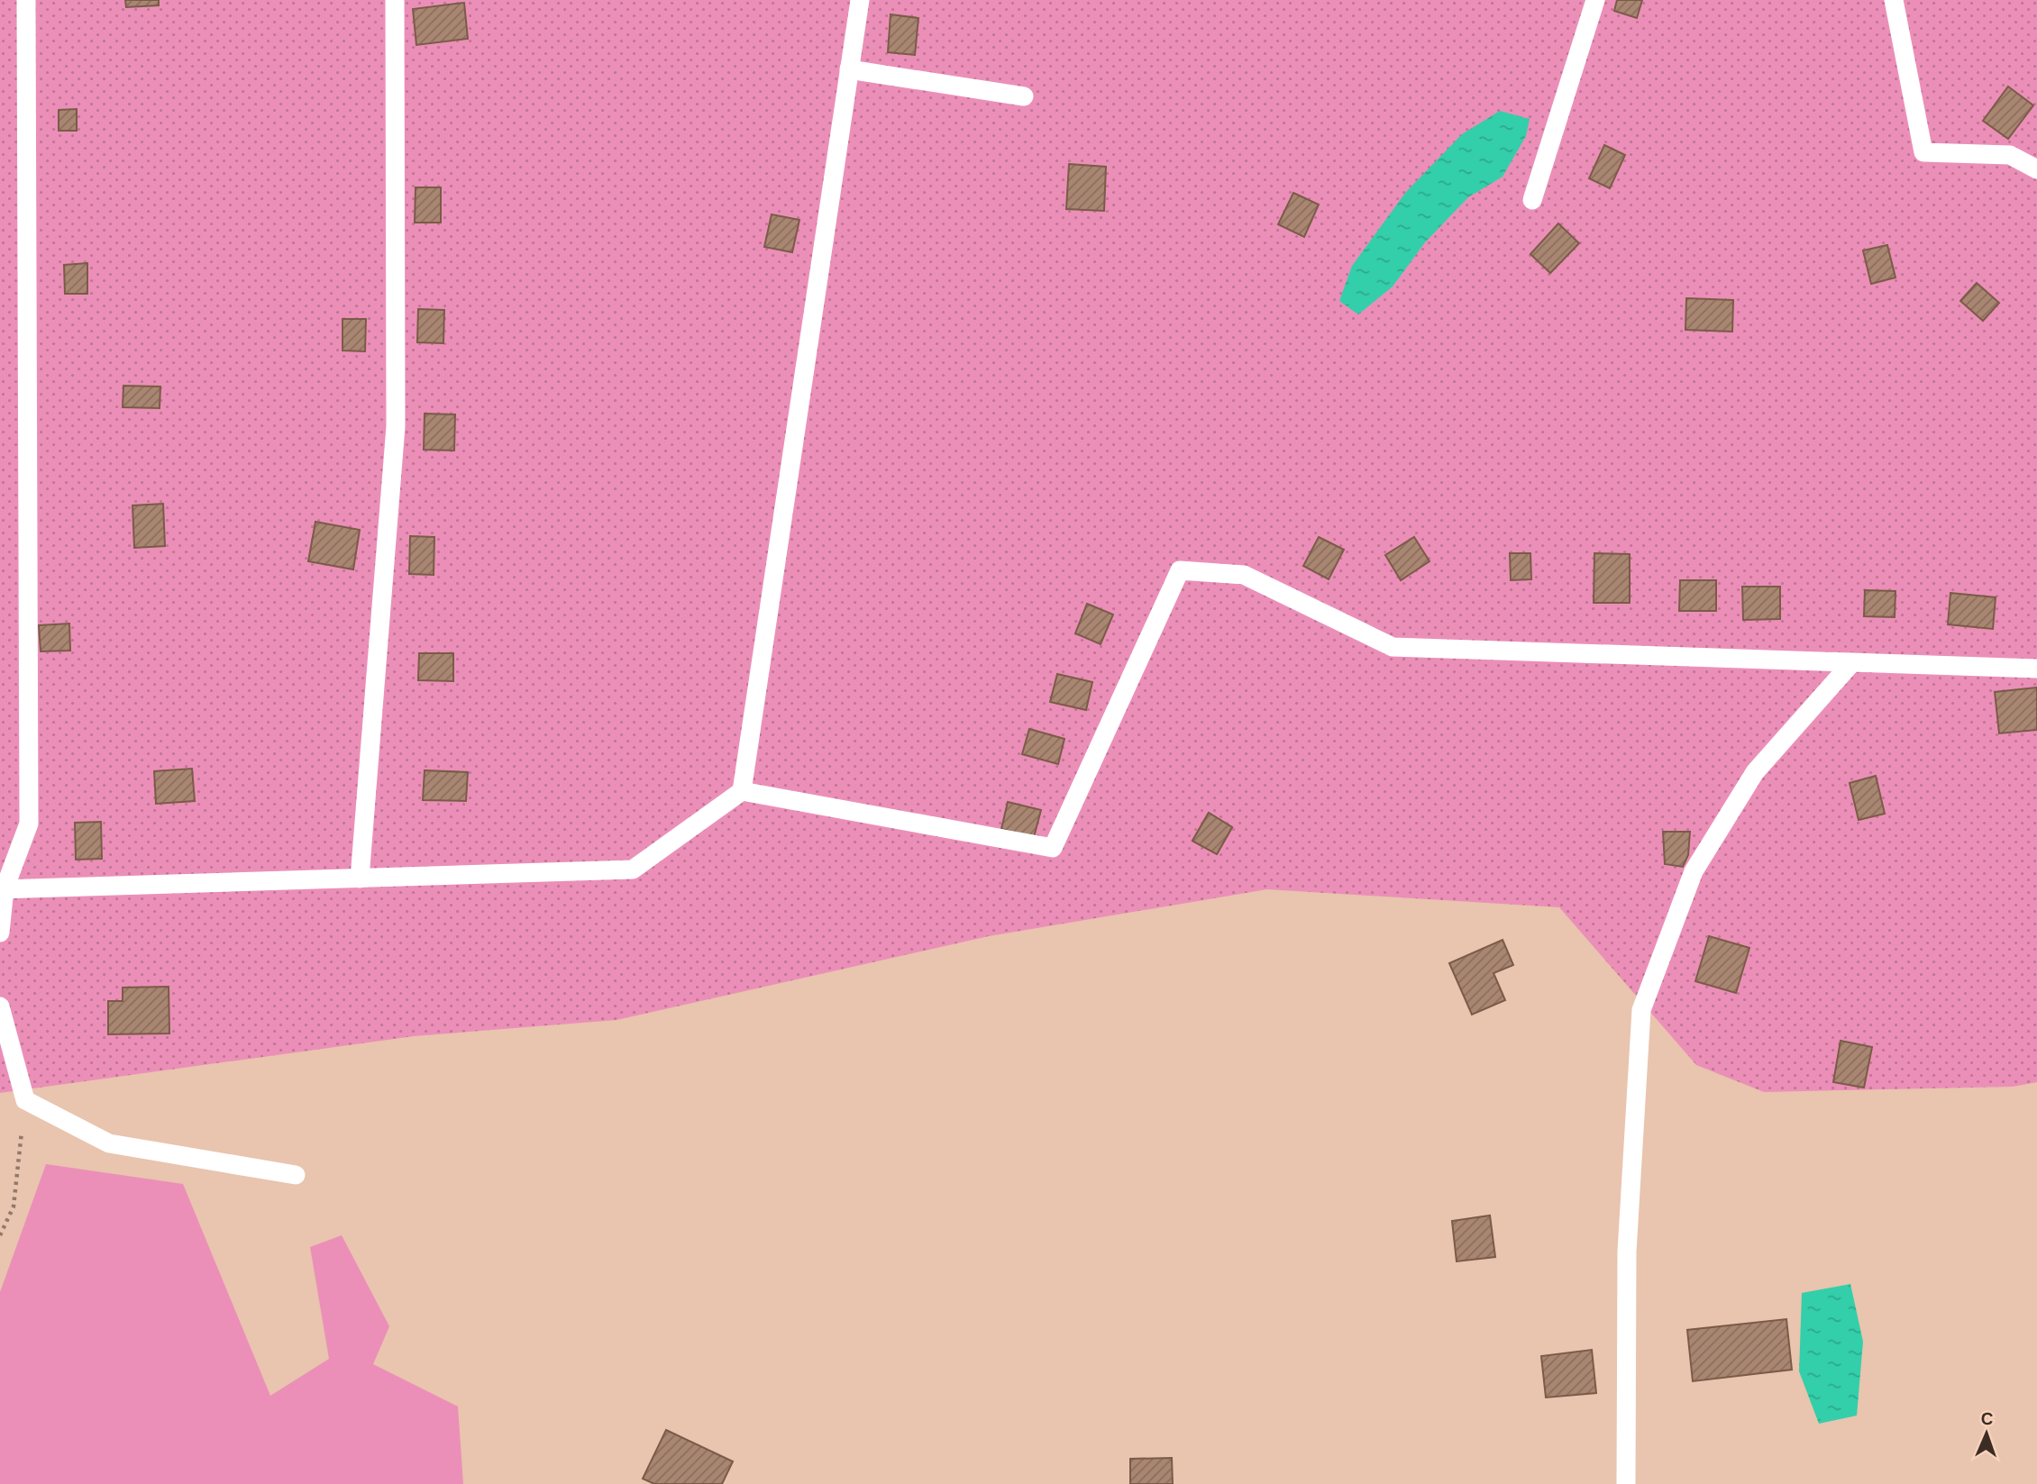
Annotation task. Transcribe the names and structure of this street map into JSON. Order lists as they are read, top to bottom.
{
  "north": "top"
}
